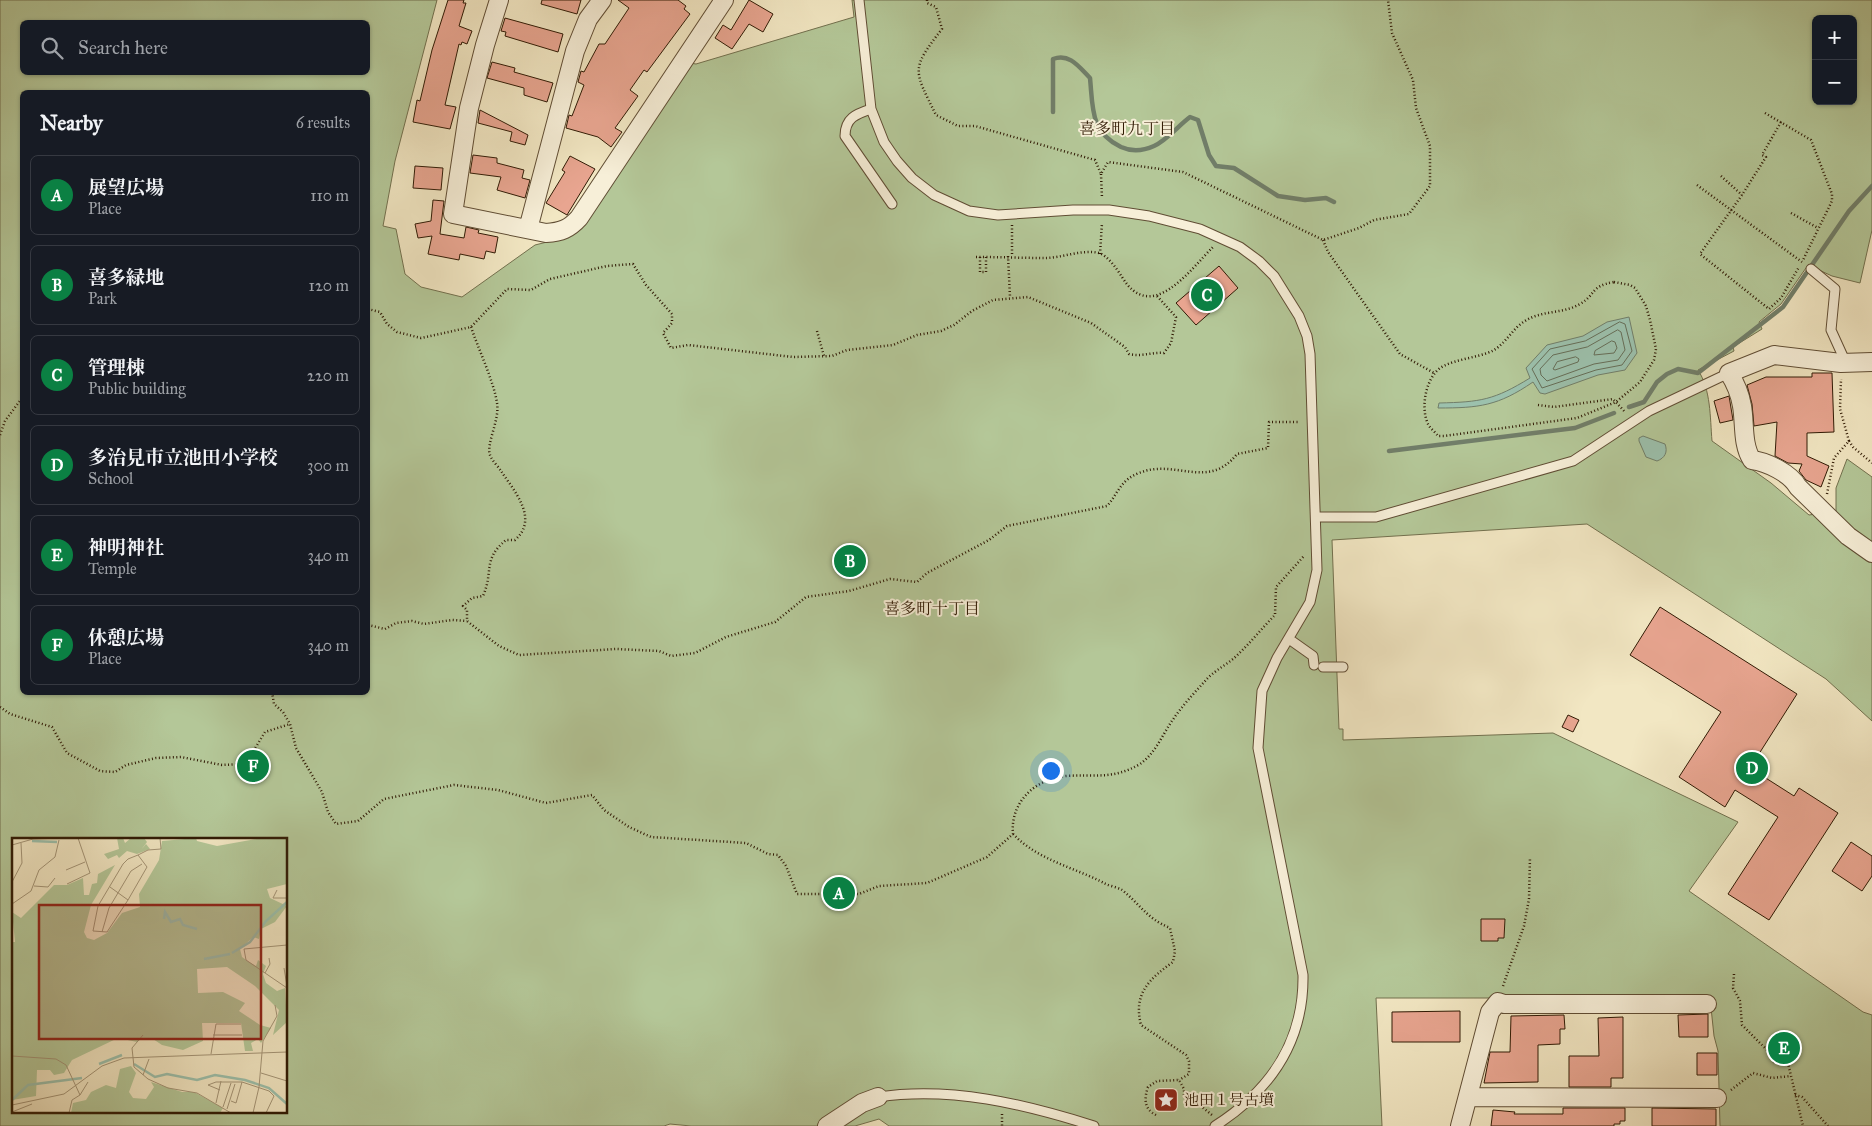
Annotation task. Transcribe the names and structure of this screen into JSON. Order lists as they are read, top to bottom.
{
  "districts": ["喜多町九丁目", "喜多町十丁目"],
  "places": {
    "place": ["池田１号古墳"]
  },
  "page": {
    "map_buttons": ["+", "−"],
    "search": "Search here",
    "heading": ["Nearby", "6 results"],
    "list": [
      {
        "mark": "A",
        "name": "展望広場",
        "note": "Place",
        "value": "110 m"
      },
      {
        "mark": "B",
        "name": "喜多緑地",
        "note": "Park",
        "value": "120 m"
      },
      {
        "mark": "C",
        "name": "管理棟",
        "note": "Public building",
        "value": "220 m"
      },
      {
        "mark": "D",
        "name": "多治見市立池田小学校",
        "note": "School",
        "value": "300 m"
      },
      {
        "mark": "E",
        "name": "神明神社",
        "note": "Temple",
        "value": "340 m"
      },
      {
        "mark": "F",
        "name": "休憩広場",
        "note": "Place",
        "value": "340 m"
      }
    ],
    "pins": [
      "C",
      "B",
      "F",
      "D",
      "A",
      "E"
    ]
  }
}
